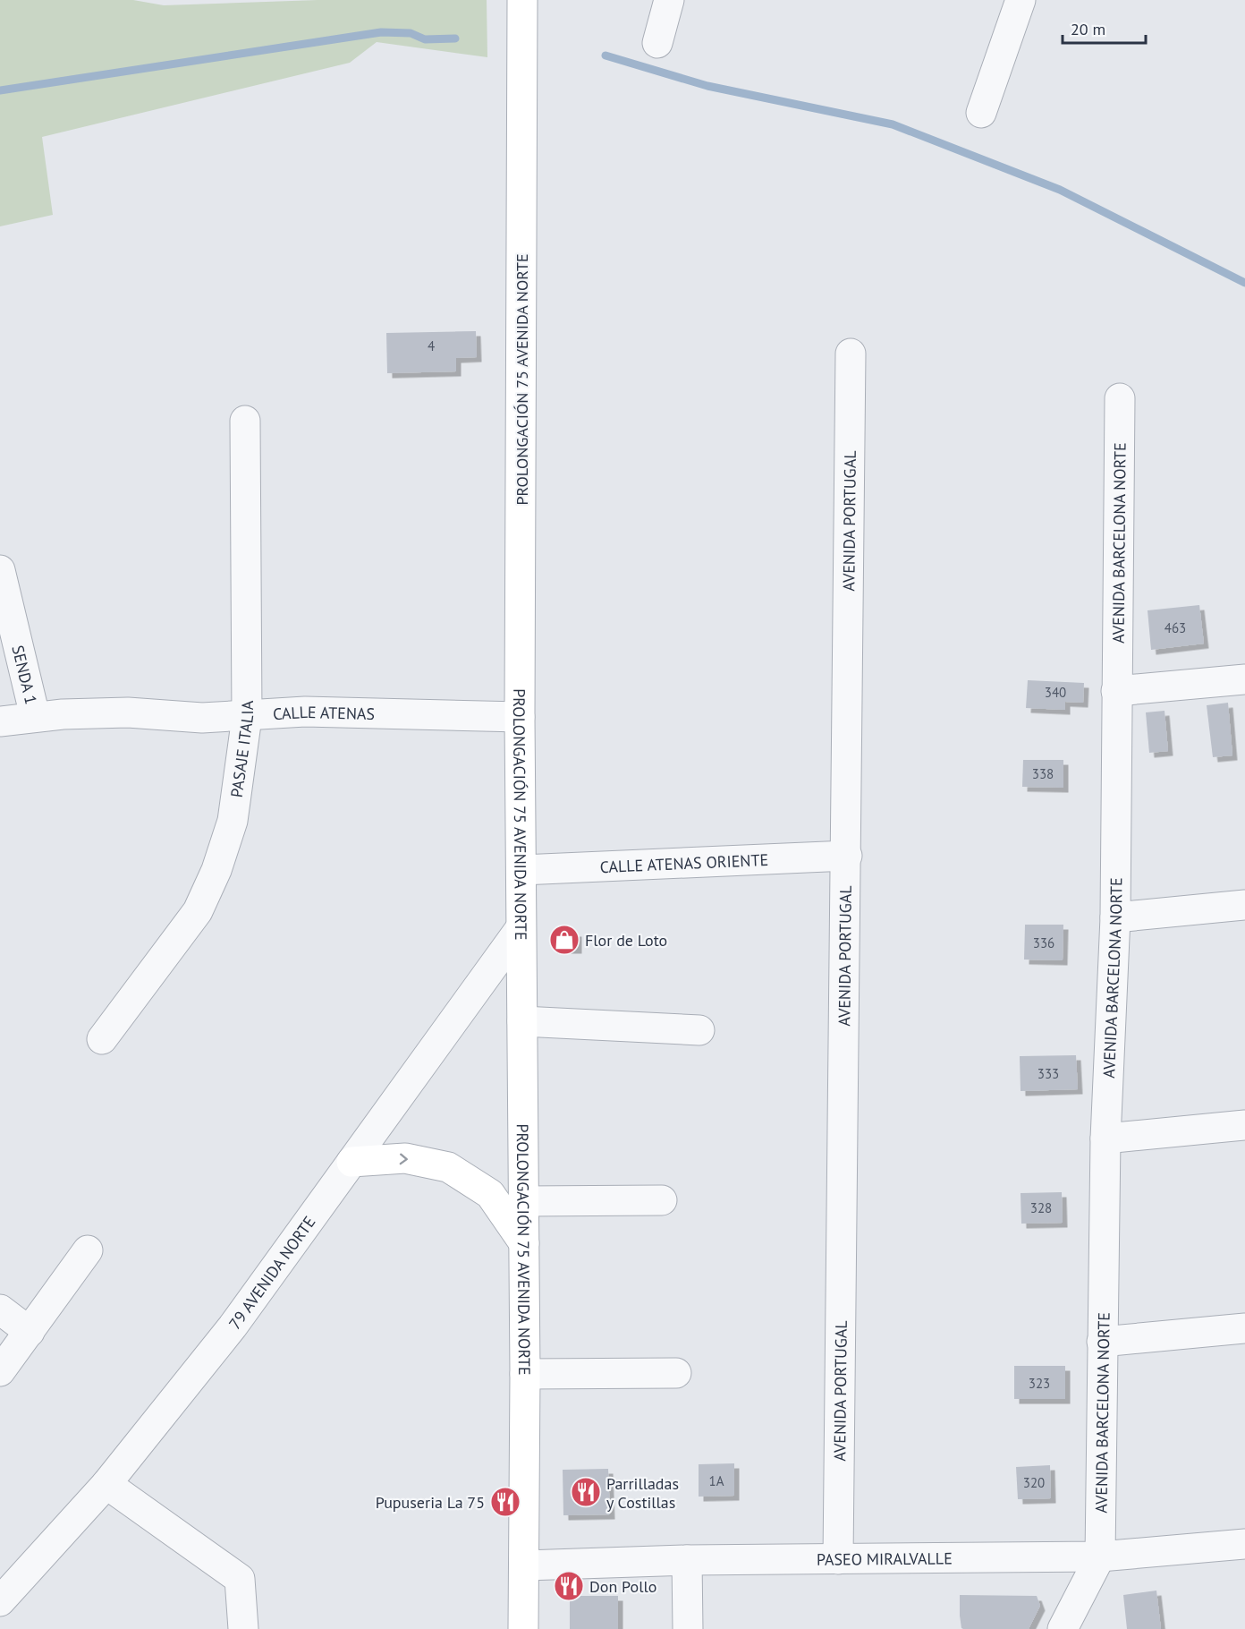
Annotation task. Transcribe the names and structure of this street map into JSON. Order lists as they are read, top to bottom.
{
  "streets": {
    "main road": ["PROLONGACIÓN 75 AVENIDA NORTE"],
    "street": [
      "AVENIDA PORTUGAL",
      "AVENIDA BARCELONA NORTE",
      "SENDA 1",
      "CALLE ATENAS",
      "PASAJE ITALIA",
      "CALLE ATENAS ORIENTE",
      "79 AVENIDA NORTE",
      "PASEO MIRALVALLE"
    ]
  },
  "crossings": [
    ["PROLONGACIÓN 75 AVENIDA NORTE", "CALLE ATENAS"],
    ["PROLONGACIÓN 75 AVENIDA NORTE", "CALLE ATENAS ORIENTE"],
    ["PROLONGACIÓN 75 AVENIDA NORTE", "79 AVENIDA NORTE"],
    ["PROLONGACIÓN 75 AVENIDA NORTE", "PASEO MIRALVALLE"],
    ["AVENIDA PORTUGAL", "CALLE ATENAS ORIENTE"],
    ["AVENIDA PORTUGAL", "PASEO MIRALVALLE"],
    ["AVENIDA BARCELONA NORTE", "PASEO MIRALVALLE"],
    ["SENDA 1", "CALLE ATENAS"],
    ["CALLE ATENAS", "PASAJE ITALIA"]
  ],
  "places": {
    "shop": ["Flor de Loto"],
    "restaurant": ["Parrilladas y Costillas", "Pupuseria La 75", "Don Pollo"]
  },
  "house_numbers": [
    "4",
    "463",
    "340",
    "338",
    "336",
    "333",
    "328",
    "323",
    "1A",
    "320"
  ],
  "scale_bar": "20 m"
}
